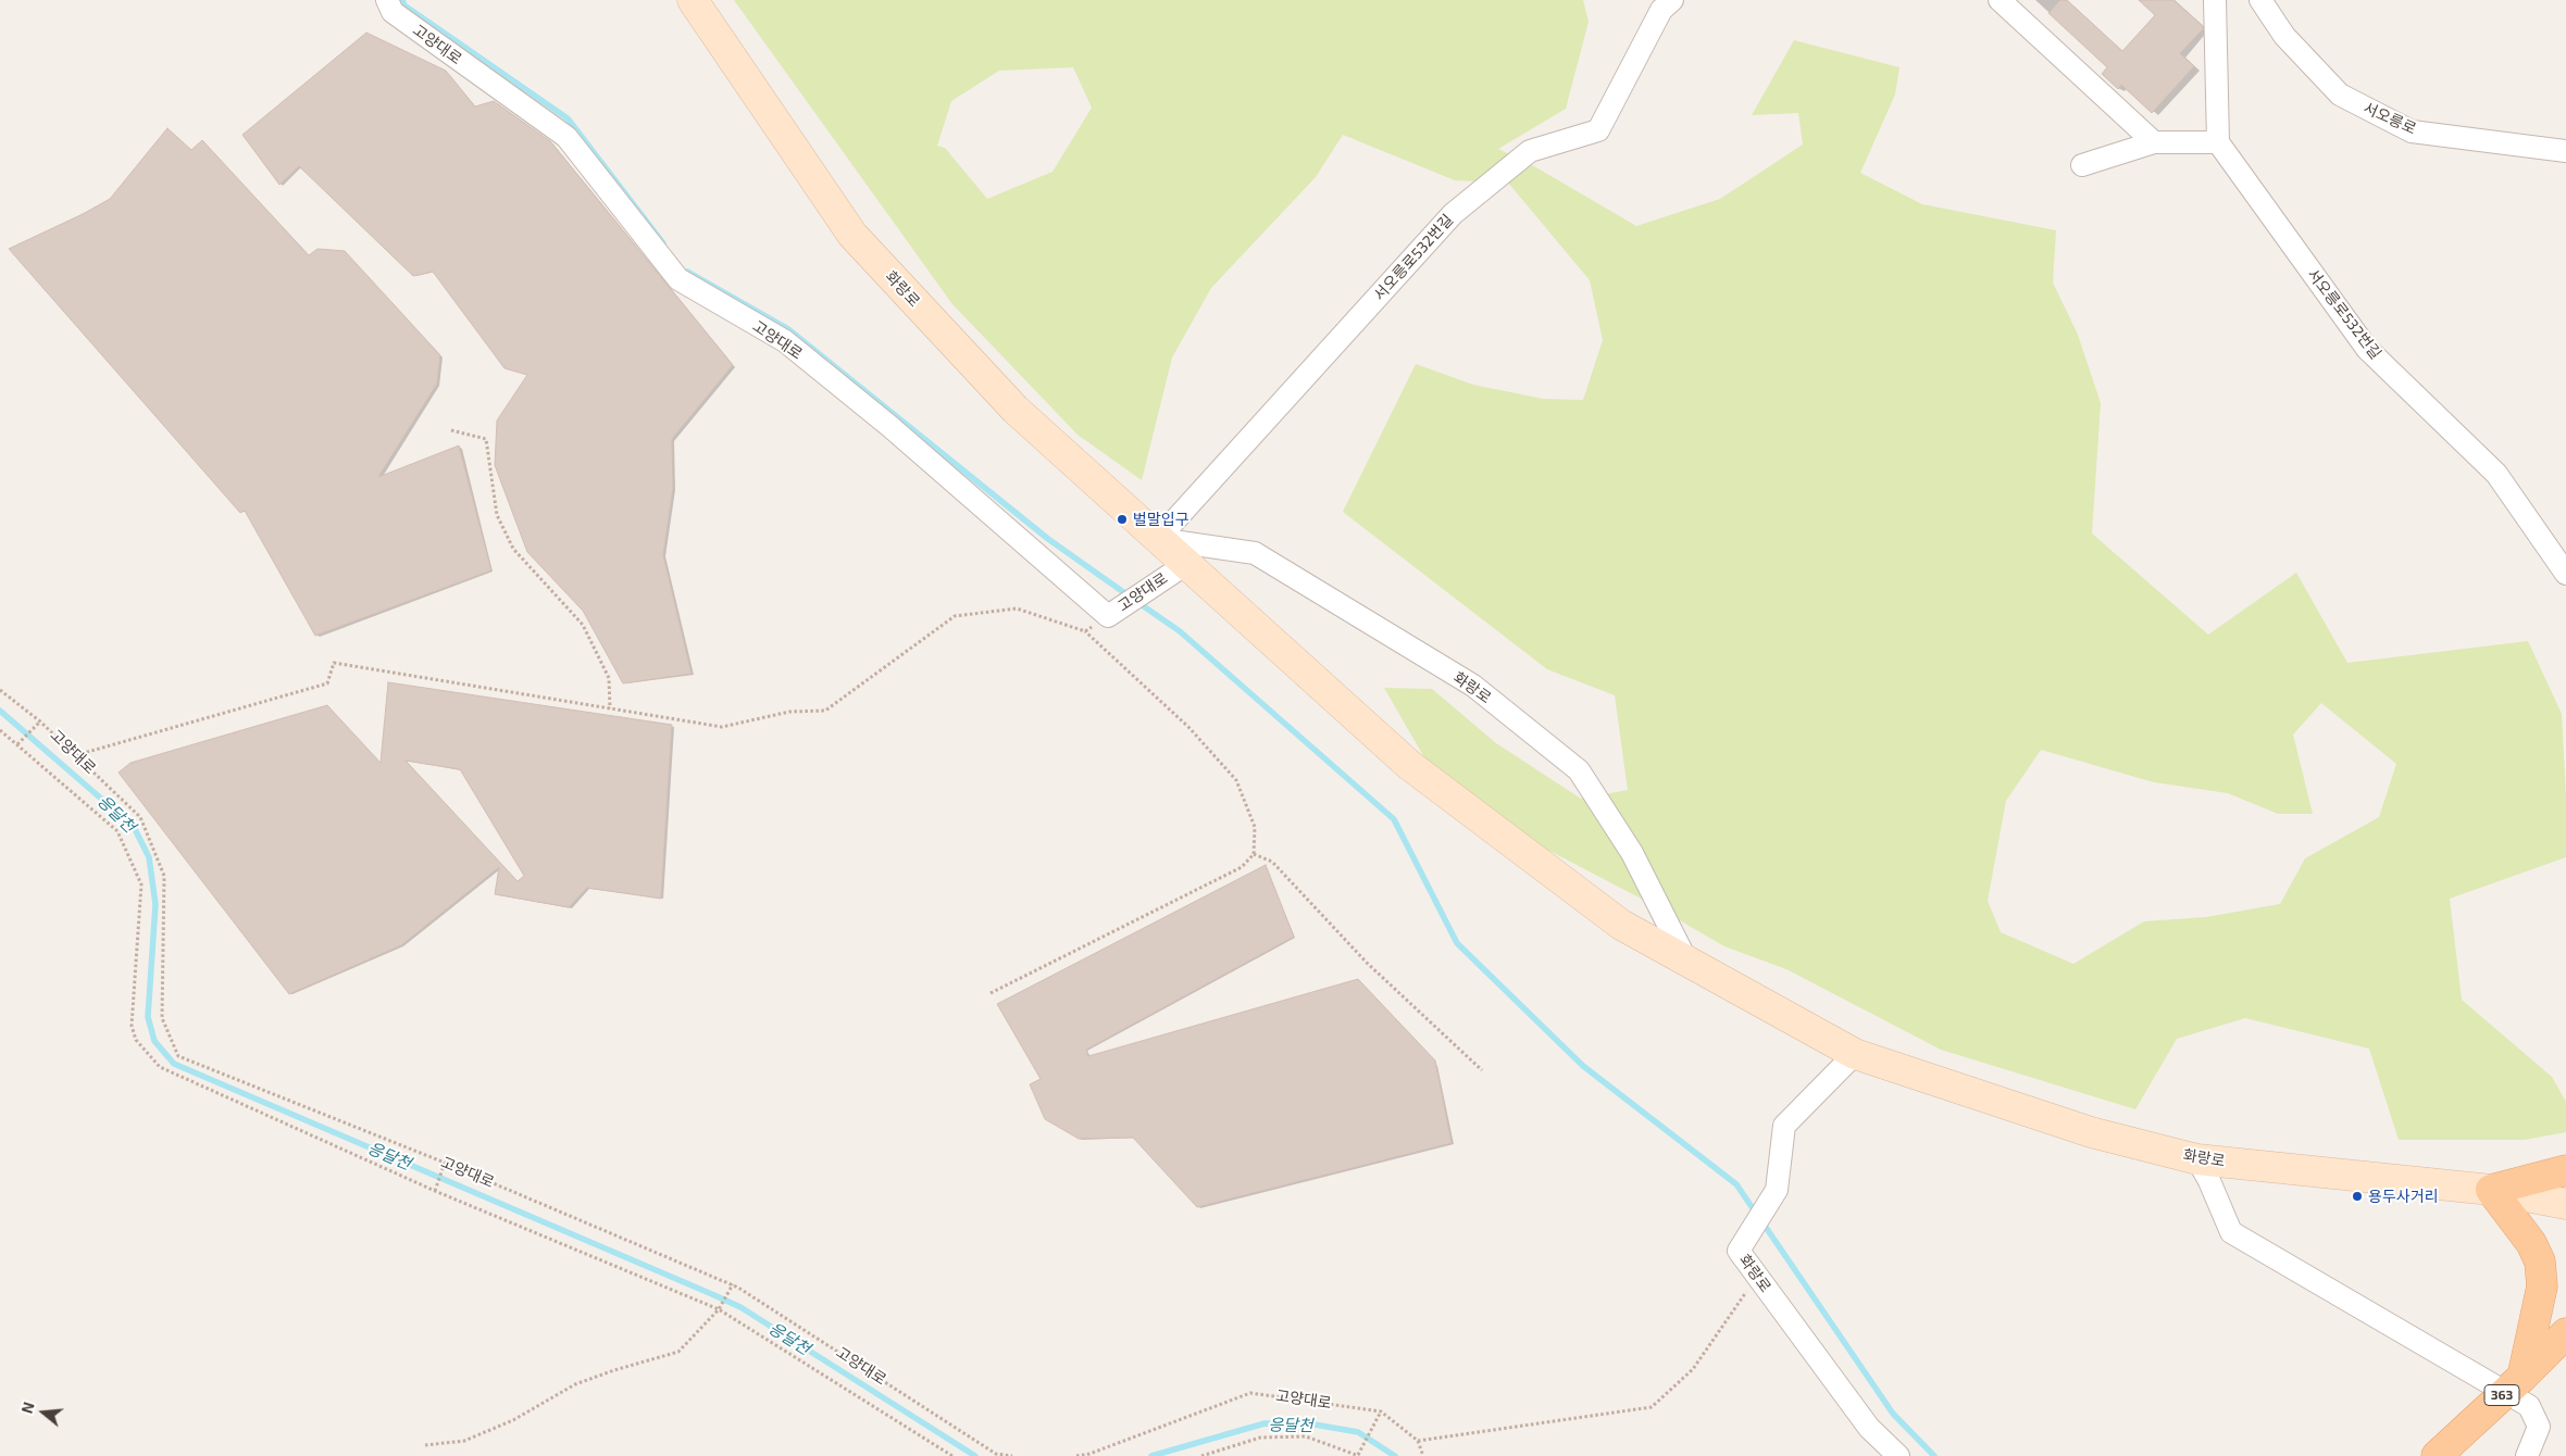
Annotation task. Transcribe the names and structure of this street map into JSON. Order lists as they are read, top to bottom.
{
  "streets": {
    "main road": ["화랑로", "363"],
    "street": ["고양대로", "서오릉로", "서오릉로532번길"]
  },
  "crossings": [
    ["고양대로", "화랑로"],
    ["서오릉로532번길", "화랑로"]
  ],
  "water": ["응달천"],
  "places": ["벌말입구", "용두사거리"],
  "north": "left"
}
